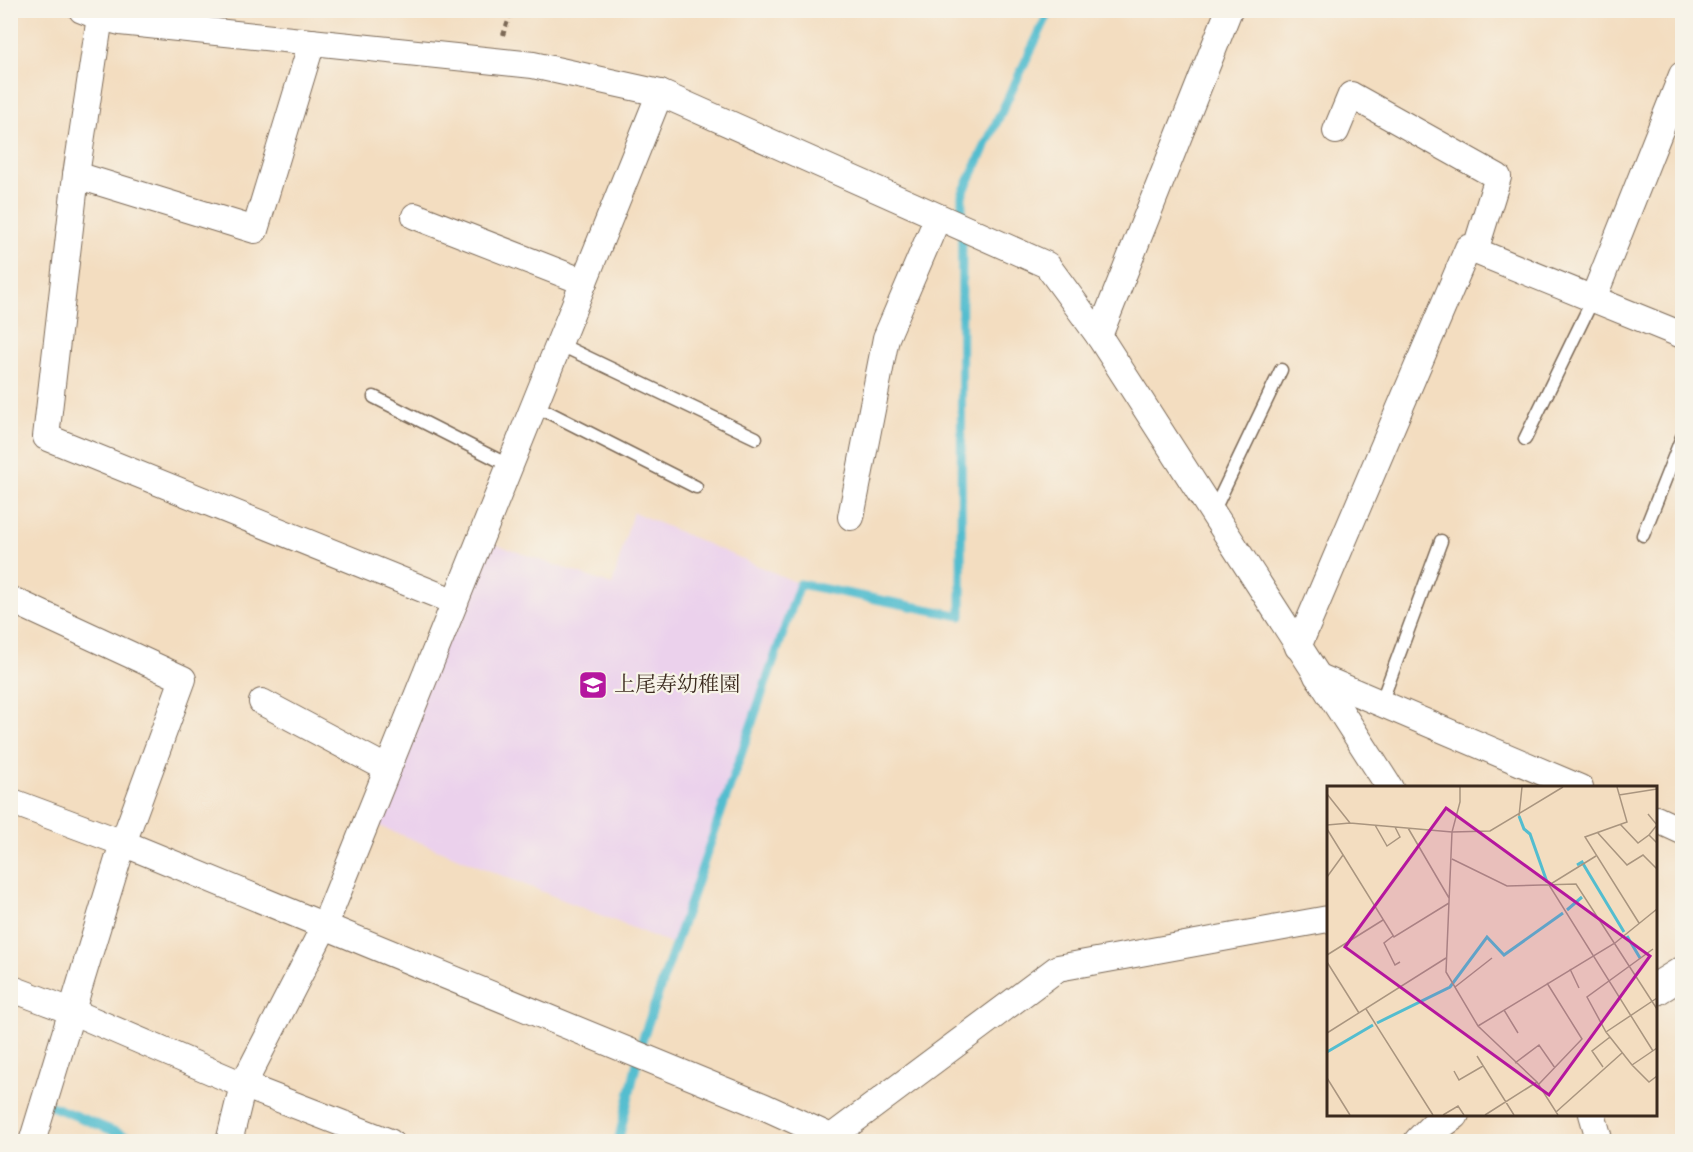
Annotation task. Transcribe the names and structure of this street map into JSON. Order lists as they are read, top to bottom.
{
  "places": {
    "school or university": ["上尾寿幼稚園"]
  }
}
